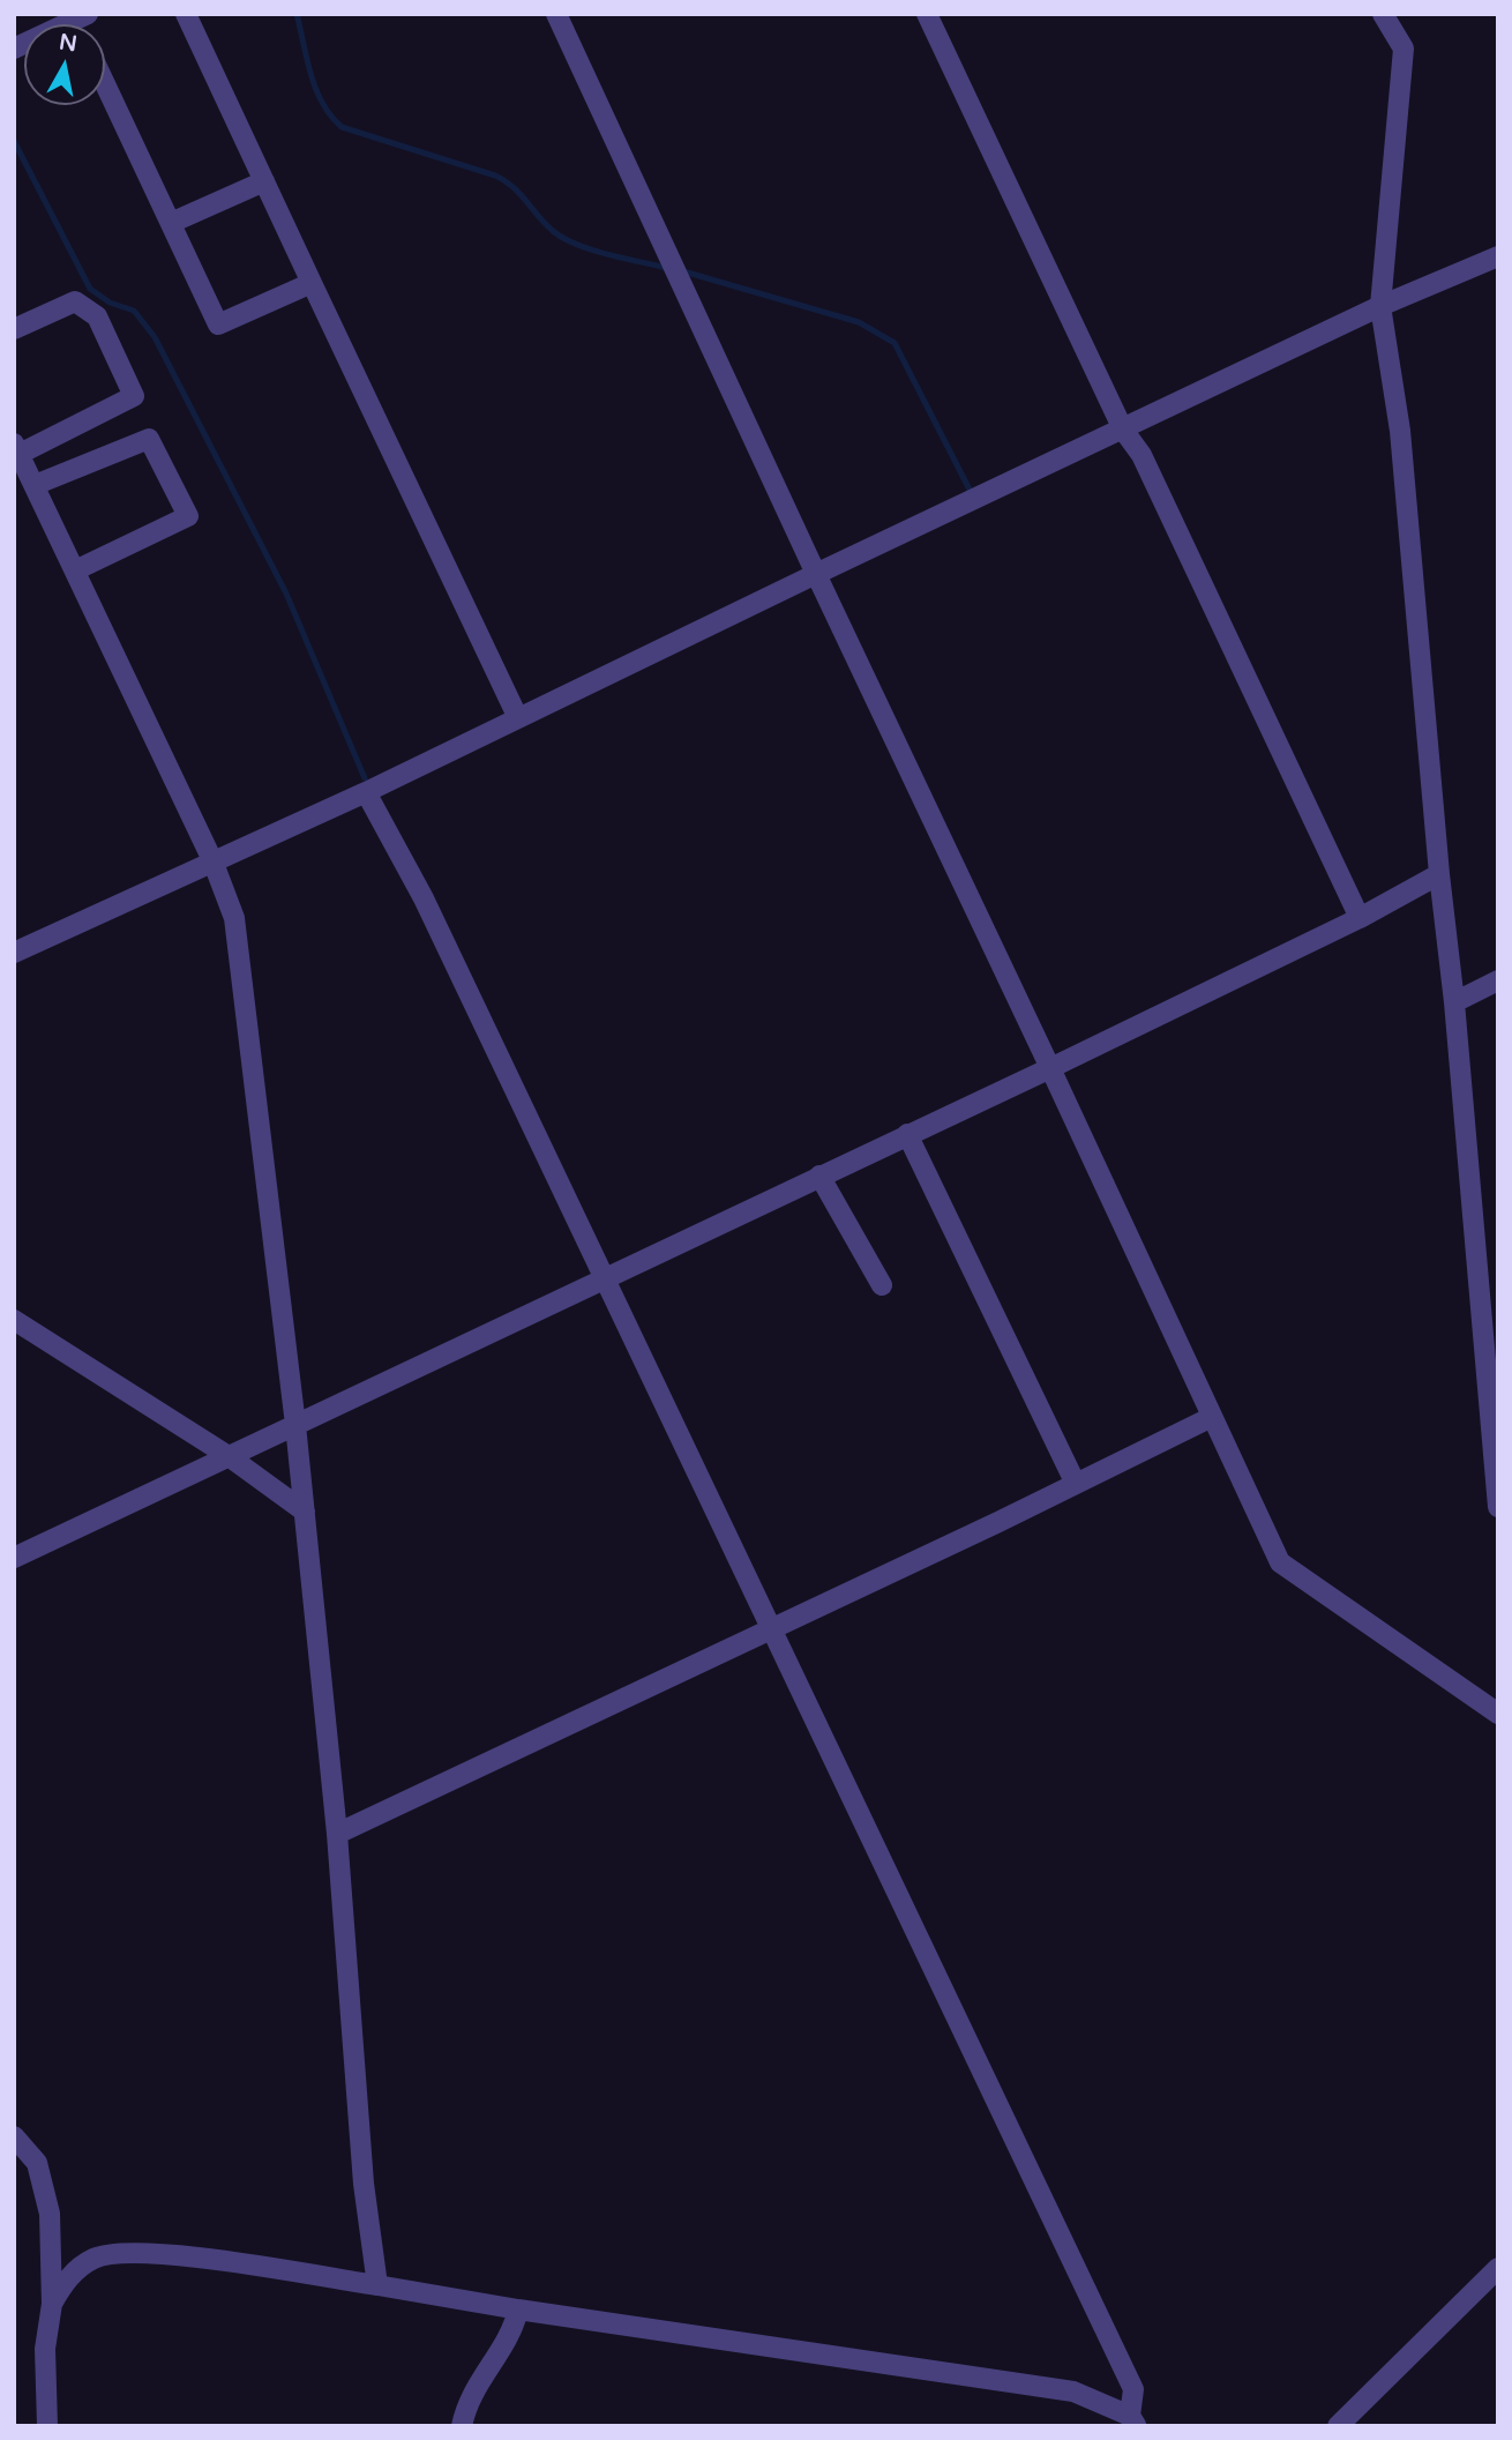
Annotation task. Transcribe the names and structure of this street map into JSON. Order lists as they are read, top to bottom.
{
  "north": "top"
}
